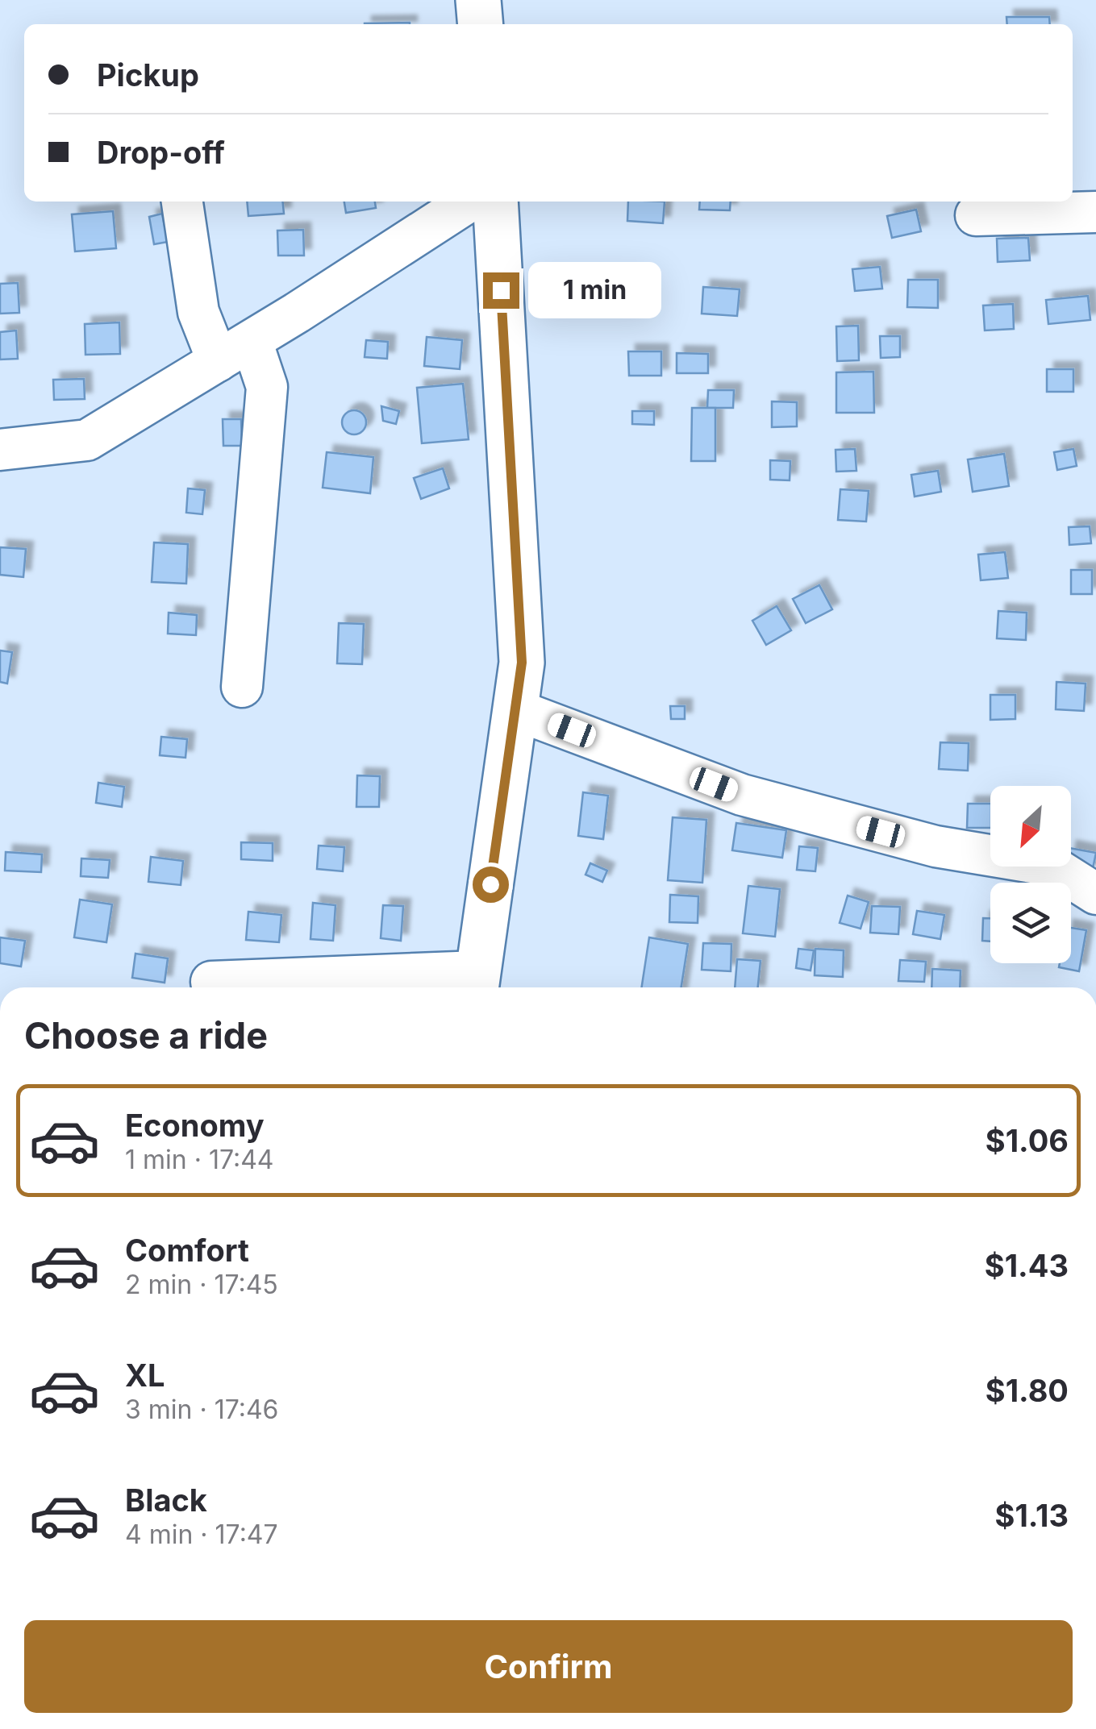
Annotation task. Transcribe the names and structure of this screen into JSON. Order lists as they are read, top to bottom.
{
  "north": "bottom left",
  "page": {
    "banner": ["Pickup", "Drop-off"],
    "bubble": "1 min",
    "heading": "Choose a ride",
    "list": [
      {
        "name": "Economy",
        "note": "1 min · 17:44",
        "value": "$1.06"
      },
      {
        "name": "Comfort",
        "note": "2 min · 17:45",
        "value": "$1.43"
      },
      {
        "name": "XL",
        "note": "3 min · 17:46",
        "value": "$1.80"
      },
      {
        "name": "Black",
        "note": "4 min · 17:47",
        "value": "$1.13"
      }
    ],
    "buttons": "Confirm"
  }
}
